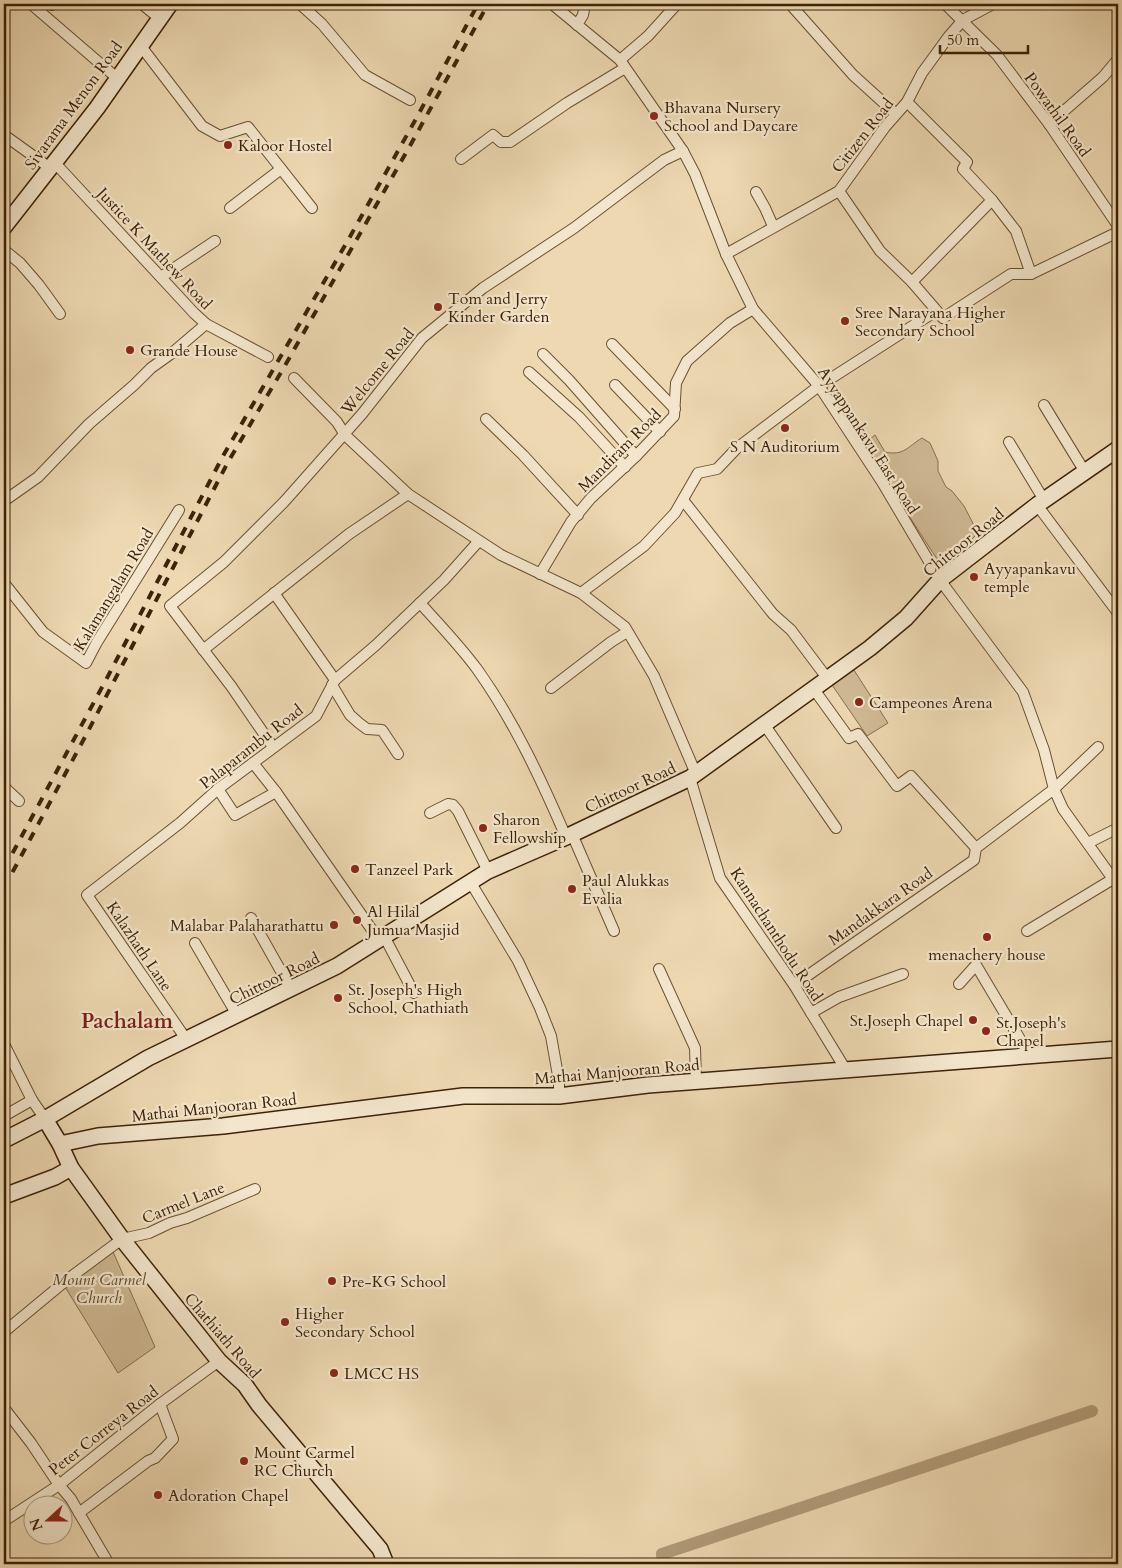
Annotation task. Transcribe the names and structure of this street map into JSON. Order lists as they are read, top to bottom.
{
  "streets": {
    "main road": [
      "Sivarama Menon Road",
      "Chittoor Road",
      "Mathai Manjooran Road",
      "Chathiath Road"
    ],
    "street": [
      "Powathil Road",
      "Citizen Road",
      "Justice K Mathew Road",
      "Welcome Road",
      "Ayyappankavu East Road",
      "Mandiram Road",
      "Kalamangalam Road",
      "Palaparambu Road",
      "Mandakkara Road",
      "Kannachanthodu Road",
      "Kalazhath Lane",
      "Carmel Lane",
      "Peter Correya Road"
    ]
  },
  "crossings": [
    ["Sivarama Menon Road", "Justice K Mathew Road"],
    ["Powathil Road", "Citizen Road"],
    ["Citizen Road", "Ayyappankavu East Road"],
    ["Welcome Road", "Ayyappankavu East Road"],
    ["Welcome Road", "Kannachanthodu Road"],
    ["Ayyappankavu East Road", "Mandiram Road"],
    ["Ayyappankavu East Road", "Chittoor Road"],
    ["Ayyappankavu East Road", "Mandakkara Road"],
    ["Mandiram Road", "Kannachanthodu Road"],
    ["Chittoor Road", "Kannachanthodu Road"],
    ["Chittoor Road", "Kalazhath Lane"],
    ["Chittoor Road", "Chathiath Road"],
    ["Palaparambu Road", "Kannachanthodu Road"],
    ["Palaparambu Road", "Kalazhath Lane"],
    ["Mandakkara Road", "Kannachanthodu Road"],
    ["Kannachanthodu Road", "Mathai Manjooran Road"],
    ["Mathai Manjooran Road", "Chathiath Road"],
    ["Carmel Lane", "Chathiath Road"],
    ["Chathiath Road", "Peter Correya Road"]
  ],
  "districts": ["Pachalam"],
  "parks": ["Mount Carmel Church"],
  "places": [
    "Bhavana Nursery School and Daycare",
    "Kaloor Hostel",
    "Tom and Jerry Kinder Garden",
    "Sree Narayana Higher Secondary School",
    "Grande House",
    "S N Auditorium",
    "Ayyapankavu temple",
    "Campeones Arena",
    "Sharon Fellowship",
    "Tanzeel Park",
    "Paul Alukkas Evalia",
    "Al Hilal Jumua Masjid",
    "Malabar Palaharathattu",
    "menachery house",
    "St. Joseph's High School, Chathiath",
    "St.Joseph Chapel",
    "St.Joseph's Chapel",
    "Pre-KG School",
    "Higher Secondary School",
    "LMCC HS",
    "Mount Carmel RC Church",
    "Adoration Chapel"
  ],
  "scale_bar": "50 m",
  "north": "left"
}
